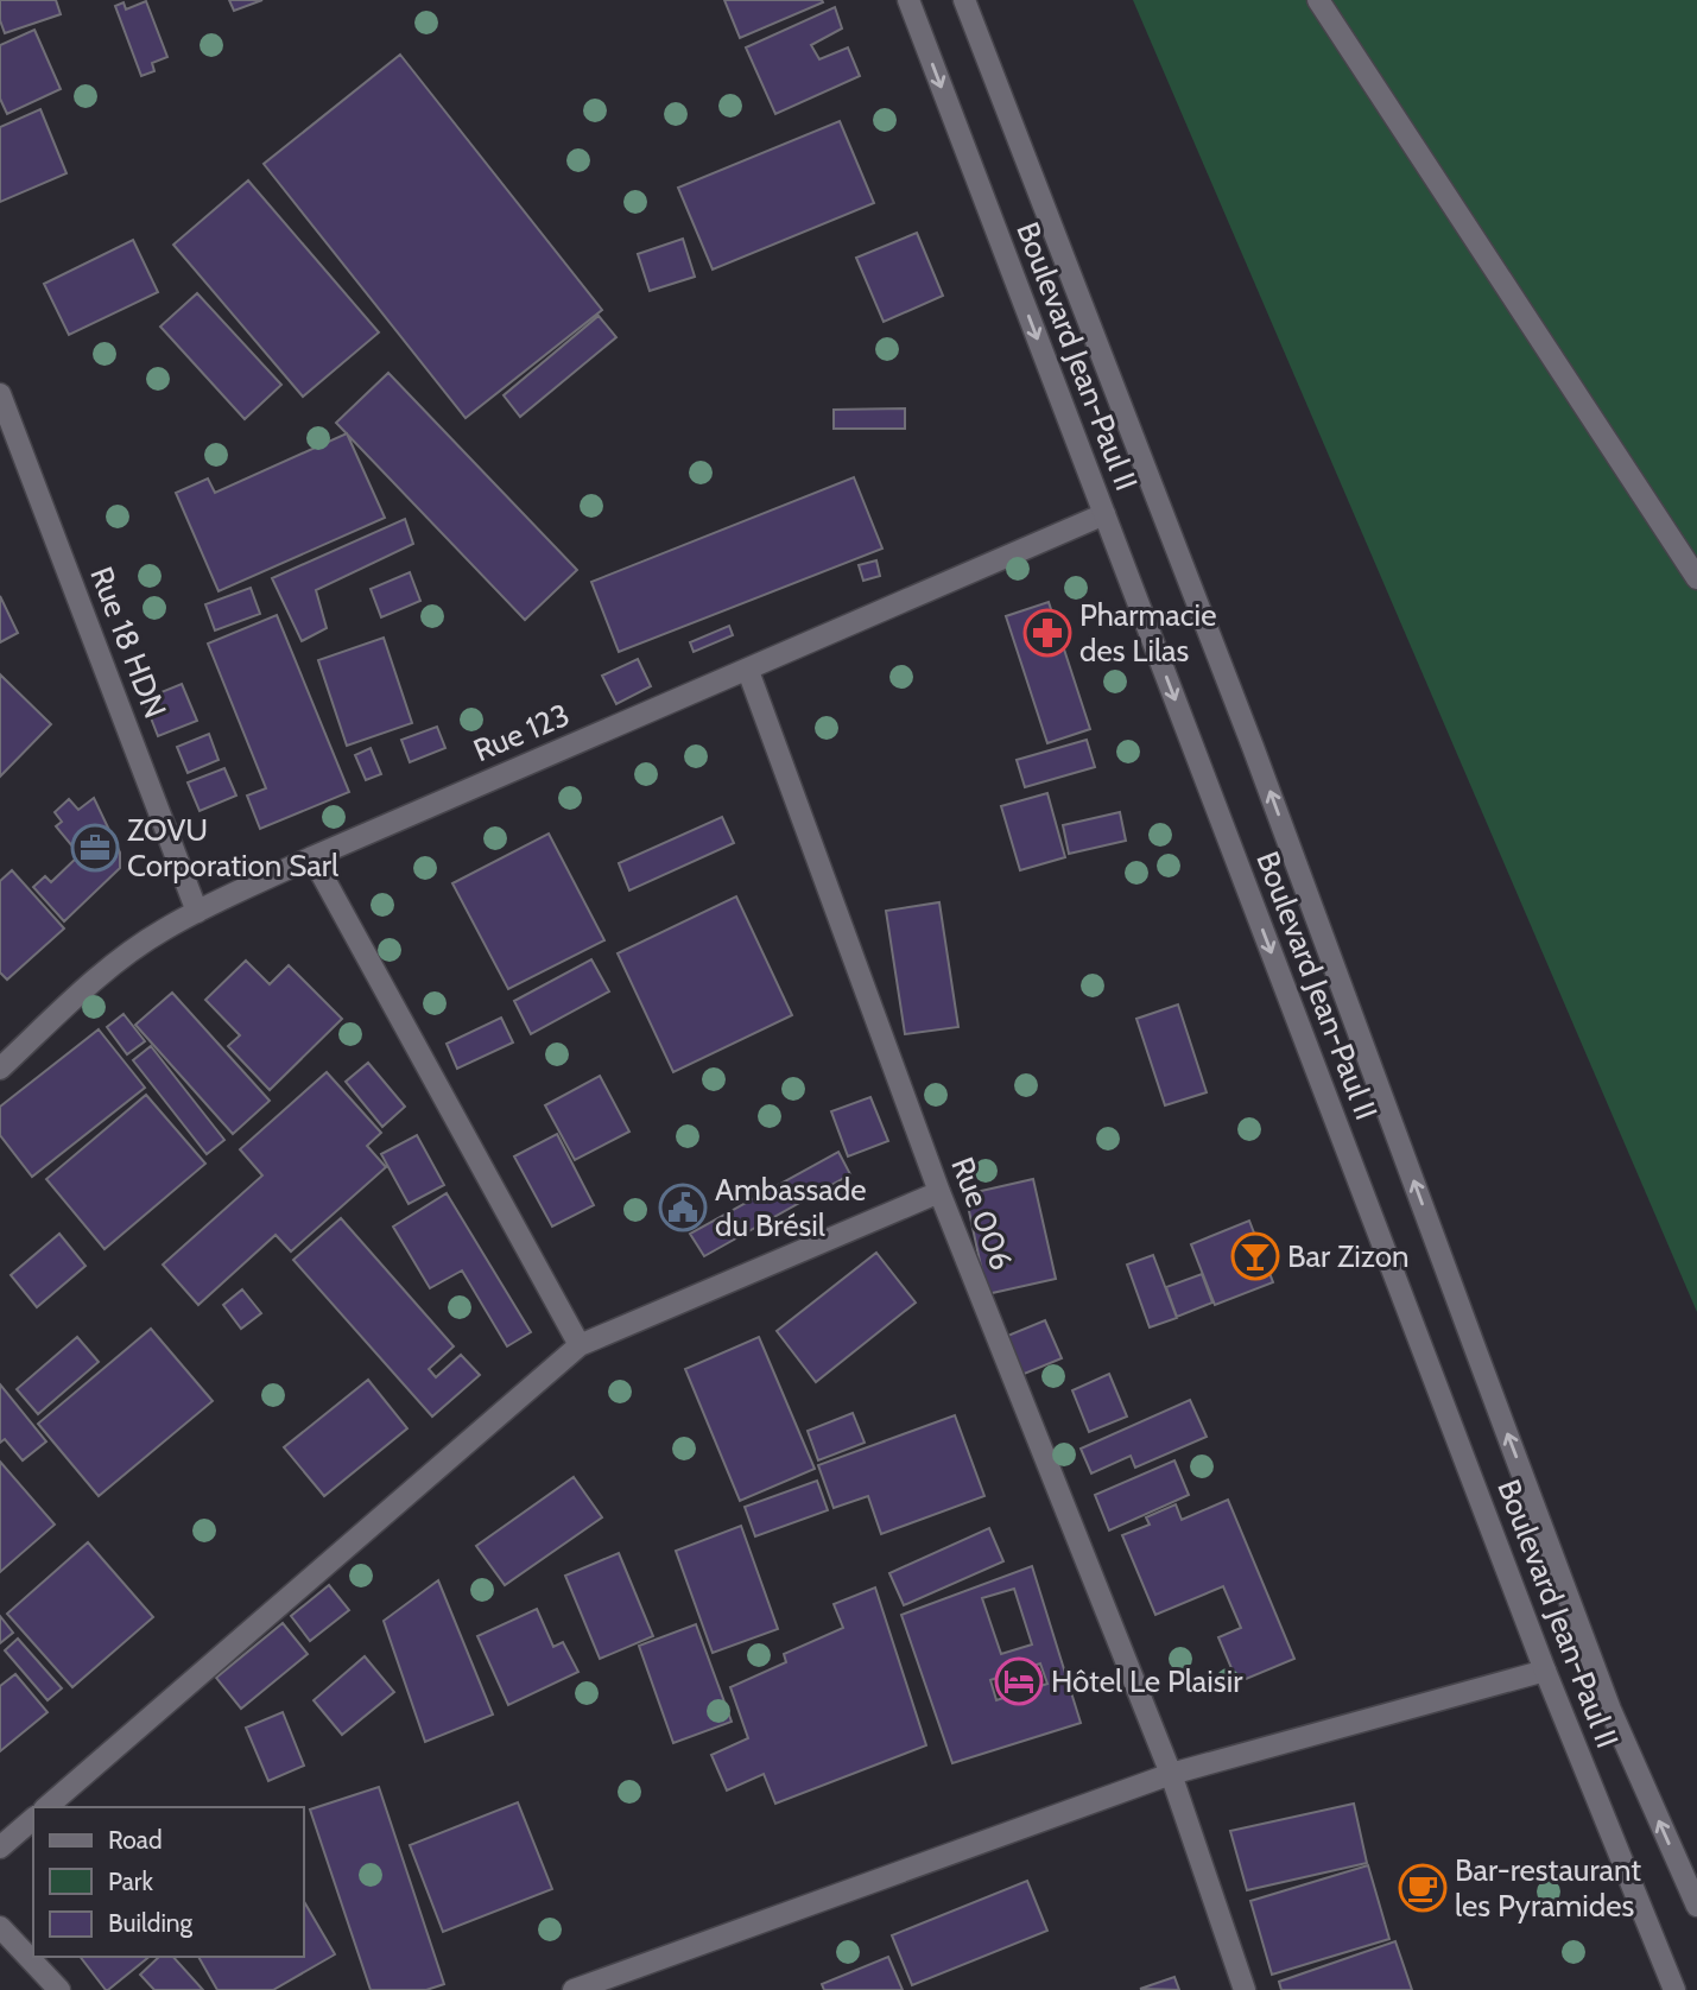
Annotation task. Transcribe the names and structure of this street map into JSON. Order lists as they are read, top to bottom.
{
  "streets": {
    "street": [
      "Boulevard Jean-Paul II",
      "Rue 18 HDN",
      "Rue 123",
      "Rue 006"
    ]
  },
  "crossings": [
    ["Boulevard Jean-Paul II", "Rue 123"],
    ["Rue 18 HDN", "Rue 123"],
    ["Rue 123", "Rue 006"]
  ],
  "places": {
    "pharmacy": ["Pharmacie des Lilas"],
    "office": ["ZOVU Corporation Sarl"],
    "public building": ["Ambassade du Brésil"],
    "bar": ["Bar Zizon"],
    "hotel": ["Hôtel Le Plaisir"],
    "cafe": ["Bar-restaurant les Pyramides"]
  },
  "legend": ["Road", "Park", "Building"]
}
